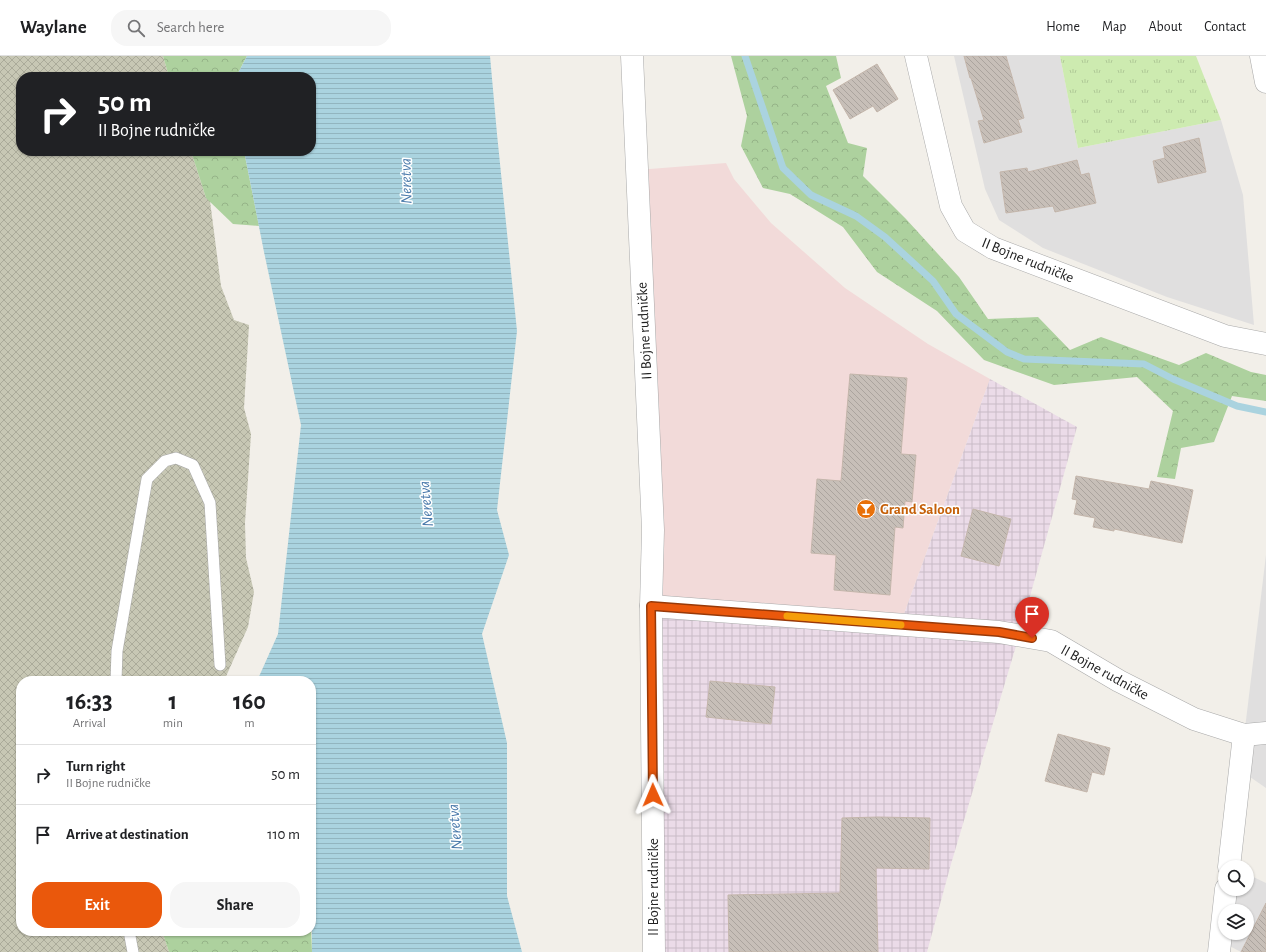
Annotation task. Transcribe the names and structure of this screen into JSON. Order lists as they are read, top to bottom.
{
  "streets": {
    "street": ["II Bojne rudničke"]
  },
  "water": ["Neretva"],
  "places": {
    "bar": ["Grand Saloon"]
  },
  "page": {
    "header": "Waylane",
    "search": "Search here",
    "nav": [
      "Home",
      "Map",
      "About",
      "Contact"
    ],
    "turn": ["50 m", "II Bojne rudničke"],
    "eta": [
      "16:33",
      "Arrival",
      "1",
      "min",
      "160",
      "m"
    ],
    "list": [
      {
        "name": "Turn right",
        "note": "II Bojne rudničke",
        "value": "50 m"
      },
      {
        "name": "Arrive at destination",
        "value": "110 m"
      }
    ],
    "buttons": ["Exit", "Share"]
  }
}
